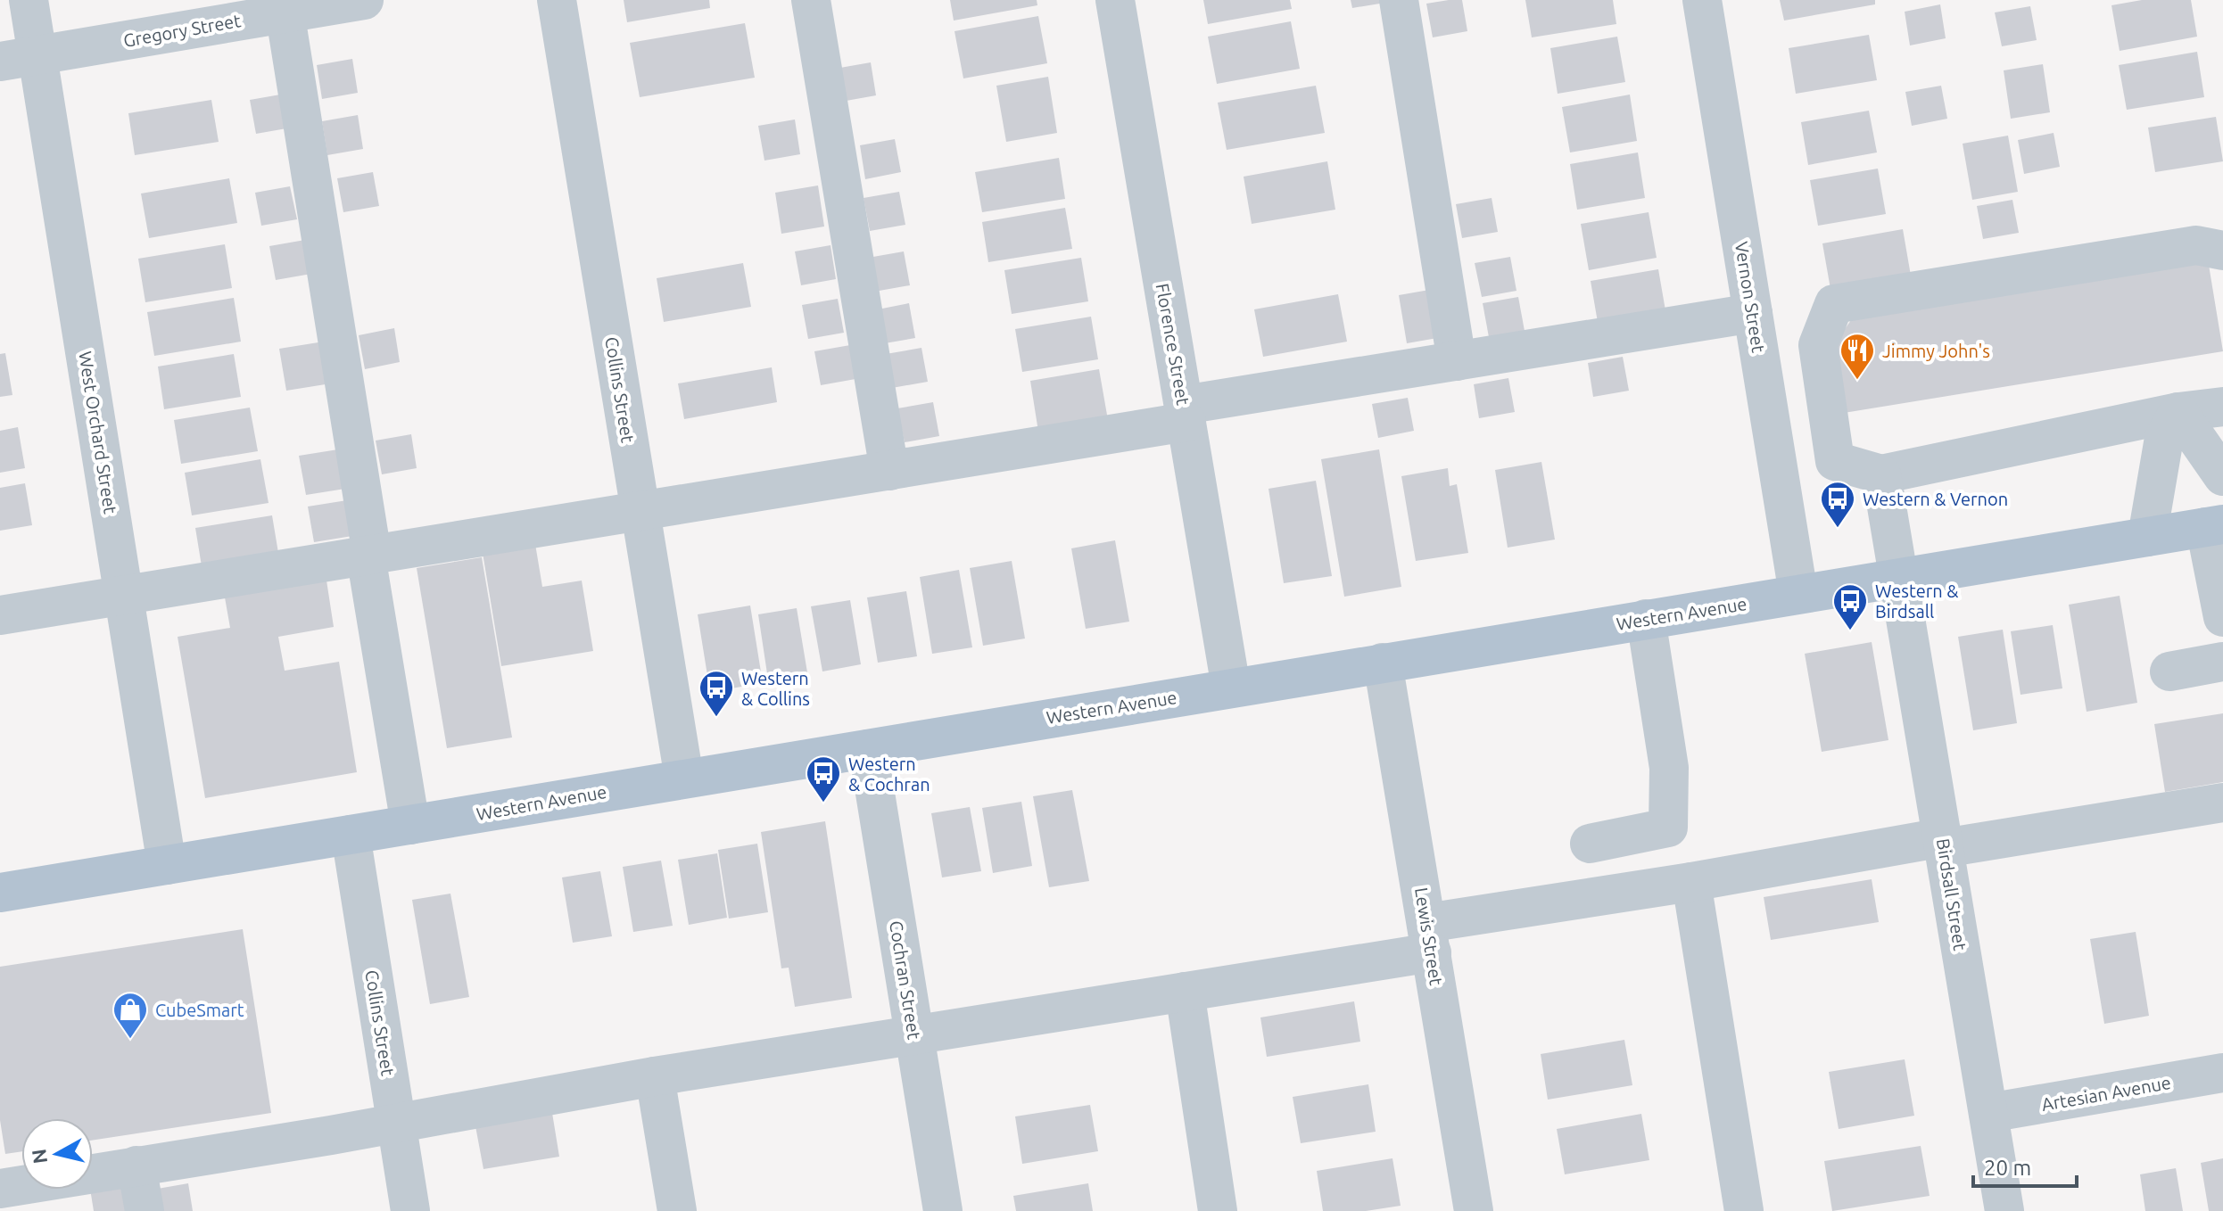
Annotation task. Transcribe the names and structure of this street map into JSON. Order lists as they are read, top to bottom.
{
  "streets": {
    "main road": ["Western Avenue"],
    "street": [
      "Gregory Street",
      "Vernon Street",
      "Florence Street",
      "Collins Street",
      "West Orchard Street",
      "Birdsall Street",
      "Lewis Street",
      "Cochran Street",
      "Artesian Avenue"
    ]
  },
  "crossings": [
    ["Gregory Street", "West Orchard Street"],
    ["Vernon Street", "Western Avenue"],
    ["Florence Street", "Western Avenue"],
    ["Collins Street", "Western Avenue"],
    ["West Orchard Street", "Western Avenue"],
    ["Western Avenue", "Birdsall Street"],
    ["Western Avenue", "Lewis Street"],
    ["Western Avenue", "Cochran Street"],
    ["Birdsall Street", "Artesian Avenue"]
  ],
  "places": {
    "restaurant": ["Jimmy John's"],
    "bus stop": [
      "Western & Vernon",
      "Western & Birdsall",
      "Western & Collins",
      "Western & Cochran"
    ],
    "shop": ["CubeSmart"]
  },
  "scale_bar": "20 m",
  "north": "left"
}
